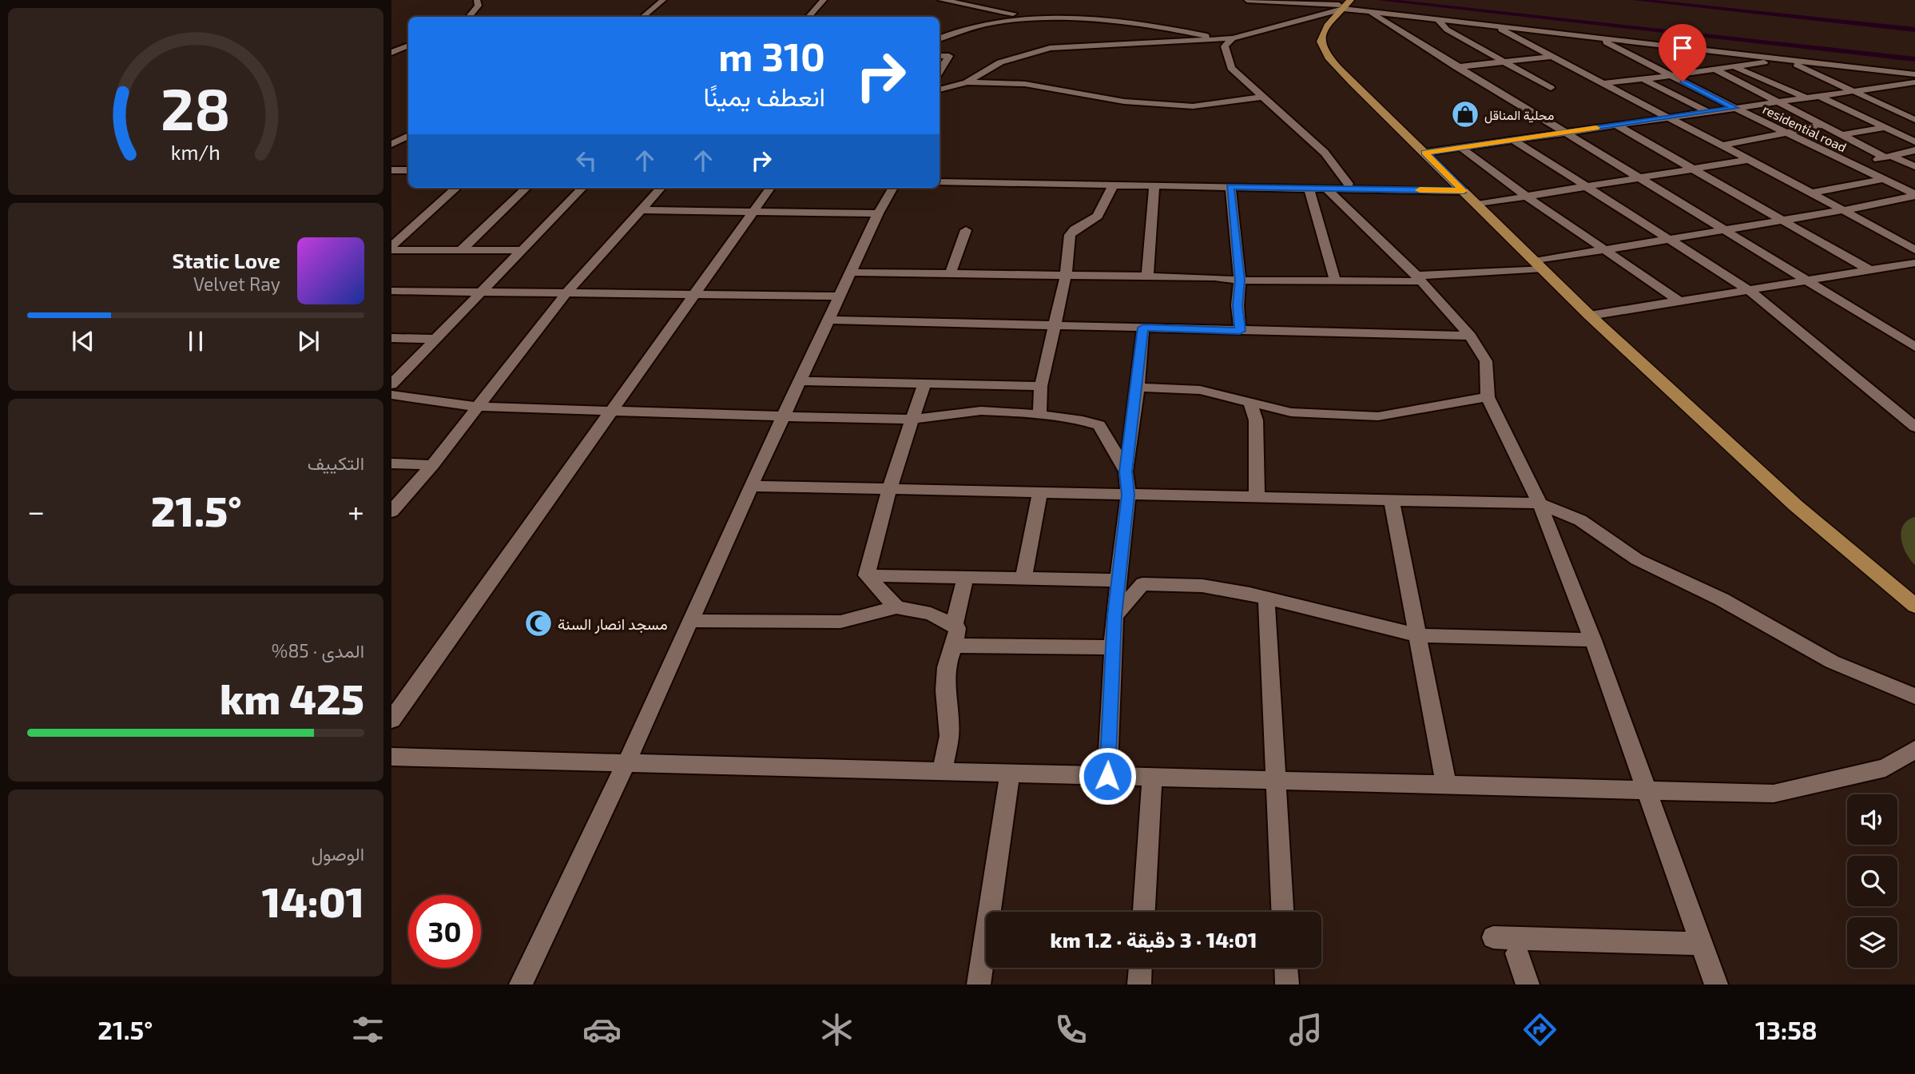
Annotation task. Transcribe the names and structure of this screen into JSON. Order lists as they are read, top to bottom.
{
  "streets": {
    "street": ["residential road"]
  },
  "places": {
    "shop": ["محلية المناقل"],
    "mosque": ["مسجد انصار السنة"]
  },
  "page": {
    "turn": ["310 m", "انعطف يمينًا"],
    "song": ["Static Love", "Velvet Ray"],
    "tile": [
      "التكييف",
      ["المدى · 85%", "425 km"],
      ["الوصول", "14:01"]
    ],
    "heat": ["−", "21.5°", "+"],
    "limit": "30",
    "trip": "14:01 · 3 دقيقة · 1.2 km",
    "tabs": ["13:58", "21.5°"],
    "gauge": ["28", "km/h"]
  }
}
